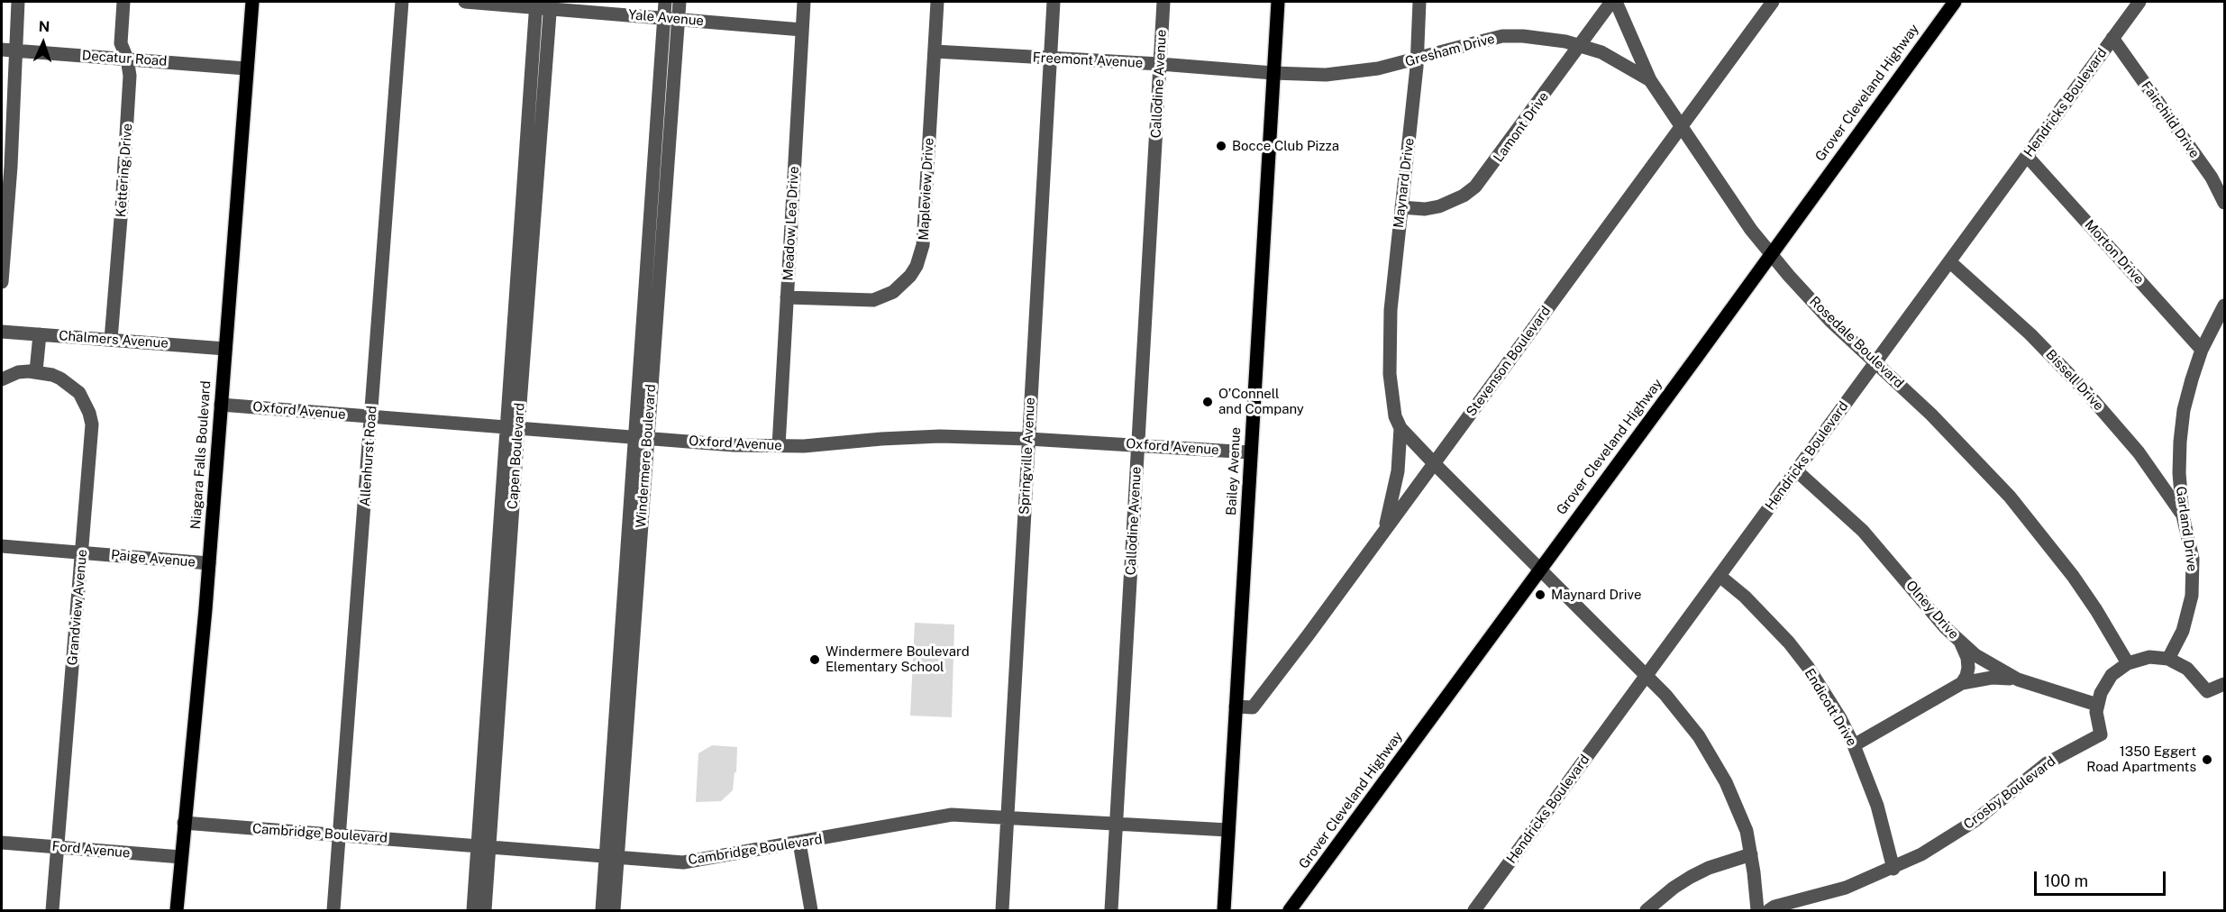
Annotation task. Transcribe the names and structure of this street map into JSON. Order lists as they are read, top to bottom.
{
  "streets": {
    "main road": ["Grover Cleveland Highway", "Niagara Falls Boulevard", "Bailey Avenue"],
    "street": [
      "Yale Avenue",
      "Gresham Drive",
      "Decatur Road",
      "Freemont Avenue",
      "Callodine Avenue",
      "Hendricks Boulevard",
      "Fairchild Drive",
      "Lamont Drive",
      "Kettering Drive",
      "Maynard Drive",
      "Mapleview Drive",
      "Meadow Lea Drive",
      "Morton Drive",
      "Chalmers Avenue",
      "Rosedale Boulevard",
      "Stevenson Boulevard",
      "Bissell Drive",
      "Oxford Avenue",
      "Allenhurst Road",
      "Capen Boulevard",
      "Windermere Boulevard",
      "Springville Avenue",
      "Garland Drive",
      "Paige Avenue",
      "Grandview Avenue",
      "Olney Drive",
      "Endicott Drive",
      "Crosby Boulevard",
      "Cambridge Boulevard",
      "Ford Avenue"
    ]
  },
  "crossings": [
    ["Yale Avenue", "Meadow Lea Drive"],
    ["Yale Avenue", "Capen Boulevard"],
    ["Yale Avenue", "Windermere Boulevard"],
    ["Gresham Drive", "Freemont Avenue"],
    ["Gresham Drive", "Lamont Drive"],
    ["Gresham Drive", "Maynard Drive"],
    ["Gresham Drive", "Rosedale Boulevard"],
    ["Gresham Drive", "Bailey Avenue"],
    ["Decatur Road", "Kettering Drive"],
    ["Decatur Road", "Niagara Falls Boulevard"],
    ["Freemont Avenue", "Callodine Avenue"],
    ["Freemont Avenue", "Mapleview Drive"],
    ["Freemont Avenue", "Springville Avenue"],
    ["Freemont Avenue", "Bailey Avenue"],
    ["Callodine Avenue", "Oxford Avenue"],
    ["Callodine Avenue", "Cambridge Boulevard"],
    ["Grover Cleveland Highway", "Maynard Drive"],
    ["Grover Cleveland Highway", "Rosedale Boulevard"],
    ["Hendricks Boulevard", "Fairchild Drive"],
    ["Hendricks Boulevard", "Maynard Drive"],
    ["Hendricks Boulevard", "Morton Drive"],
    ["Hendricks Boulevard", "Rosedale Boulevard"],
    ["Hendricks Boulevard", "Bissell Drive"],
    ["Hendricks Boulevard", "Olney Drive"],
    ["Hendricks Boulevard", "Endicott Drive"],
    ["Lamont Drive", "Maynard Drive"],
    ["Lamont Drive", "Rosedale Boulevard"],
    ["Kettering Drive", "Chalmers Avenue"],
    ["Maynard Drive", "Stevenson Boulevard"],
    ["Mapleview Drive", "Meadow Lea Drive"],
    ["Meadow Lea Drive", "Oxford Avenue"],
    ["Morton Drive", "Garland Drive"],
    ["Chalmers Avenue", "Niagara Falls Boulevard"],
    ["Rosedale Boulevard", "Stevenson Boulevard"],
    ["Rosedale Boulevard", "Crosby Boulevard"],
    ["Stevenson Boulevard", "Bailey Avenue"],
    ["Bissell Drive", "Garland Drive"],
    ["Oxford Avenue", "Niagara Falls Boulevard"],
    ["Oxford Avenue", "Allenhurst Road"],
    ["Oxford Avenue", "Capen Boulevard"],
    ["Oxford Avenue", "Windermere Boulevard"],
    ["Oxford Avenue", "Springville Avenue"],
    ["Oxford Avenue", "Bailey Avenue"],
    ["Niagara Falls Boulevard", "Paige Avenue"],
    ["Niagara Falls Boulevard", "Cambridge Boulevard"],
    ["Niagara Falls Boulevard", "Ford Avenue"],
    ["Allenhurst Road", "Cambridge Boulevard"],
    ["Capen Boulevard", "Cambridge Boulevard"],
    ["Windermere Boulevard", "Cambridge Boulevard"],
    ["Springville Avenue", "Cambridge Boulevard"],
    ["Bailey Avenue", "Cambridge Boulevard"],
    ["Garland Drive", "Crosby Boulevard"],
    ["Paige Avenue", "Grandview Avenue"],
    ["Grandview Avenue", "Ford Avenue"],
    ["Olney Drive", "Crosby Boulevard"],
    ["Endicott Drive", "Crosby Boulevard"]
  ],
  "places": [
    "Bocce Club Pizza",
    "O’Connell and Company",
    "Maynard Drive",
    "Windermere Boulevard Elementary School",
    "1350 Eggert Road Apartments"
  ],
  "scale_bar": "100 m",
  "north": "top"
}
